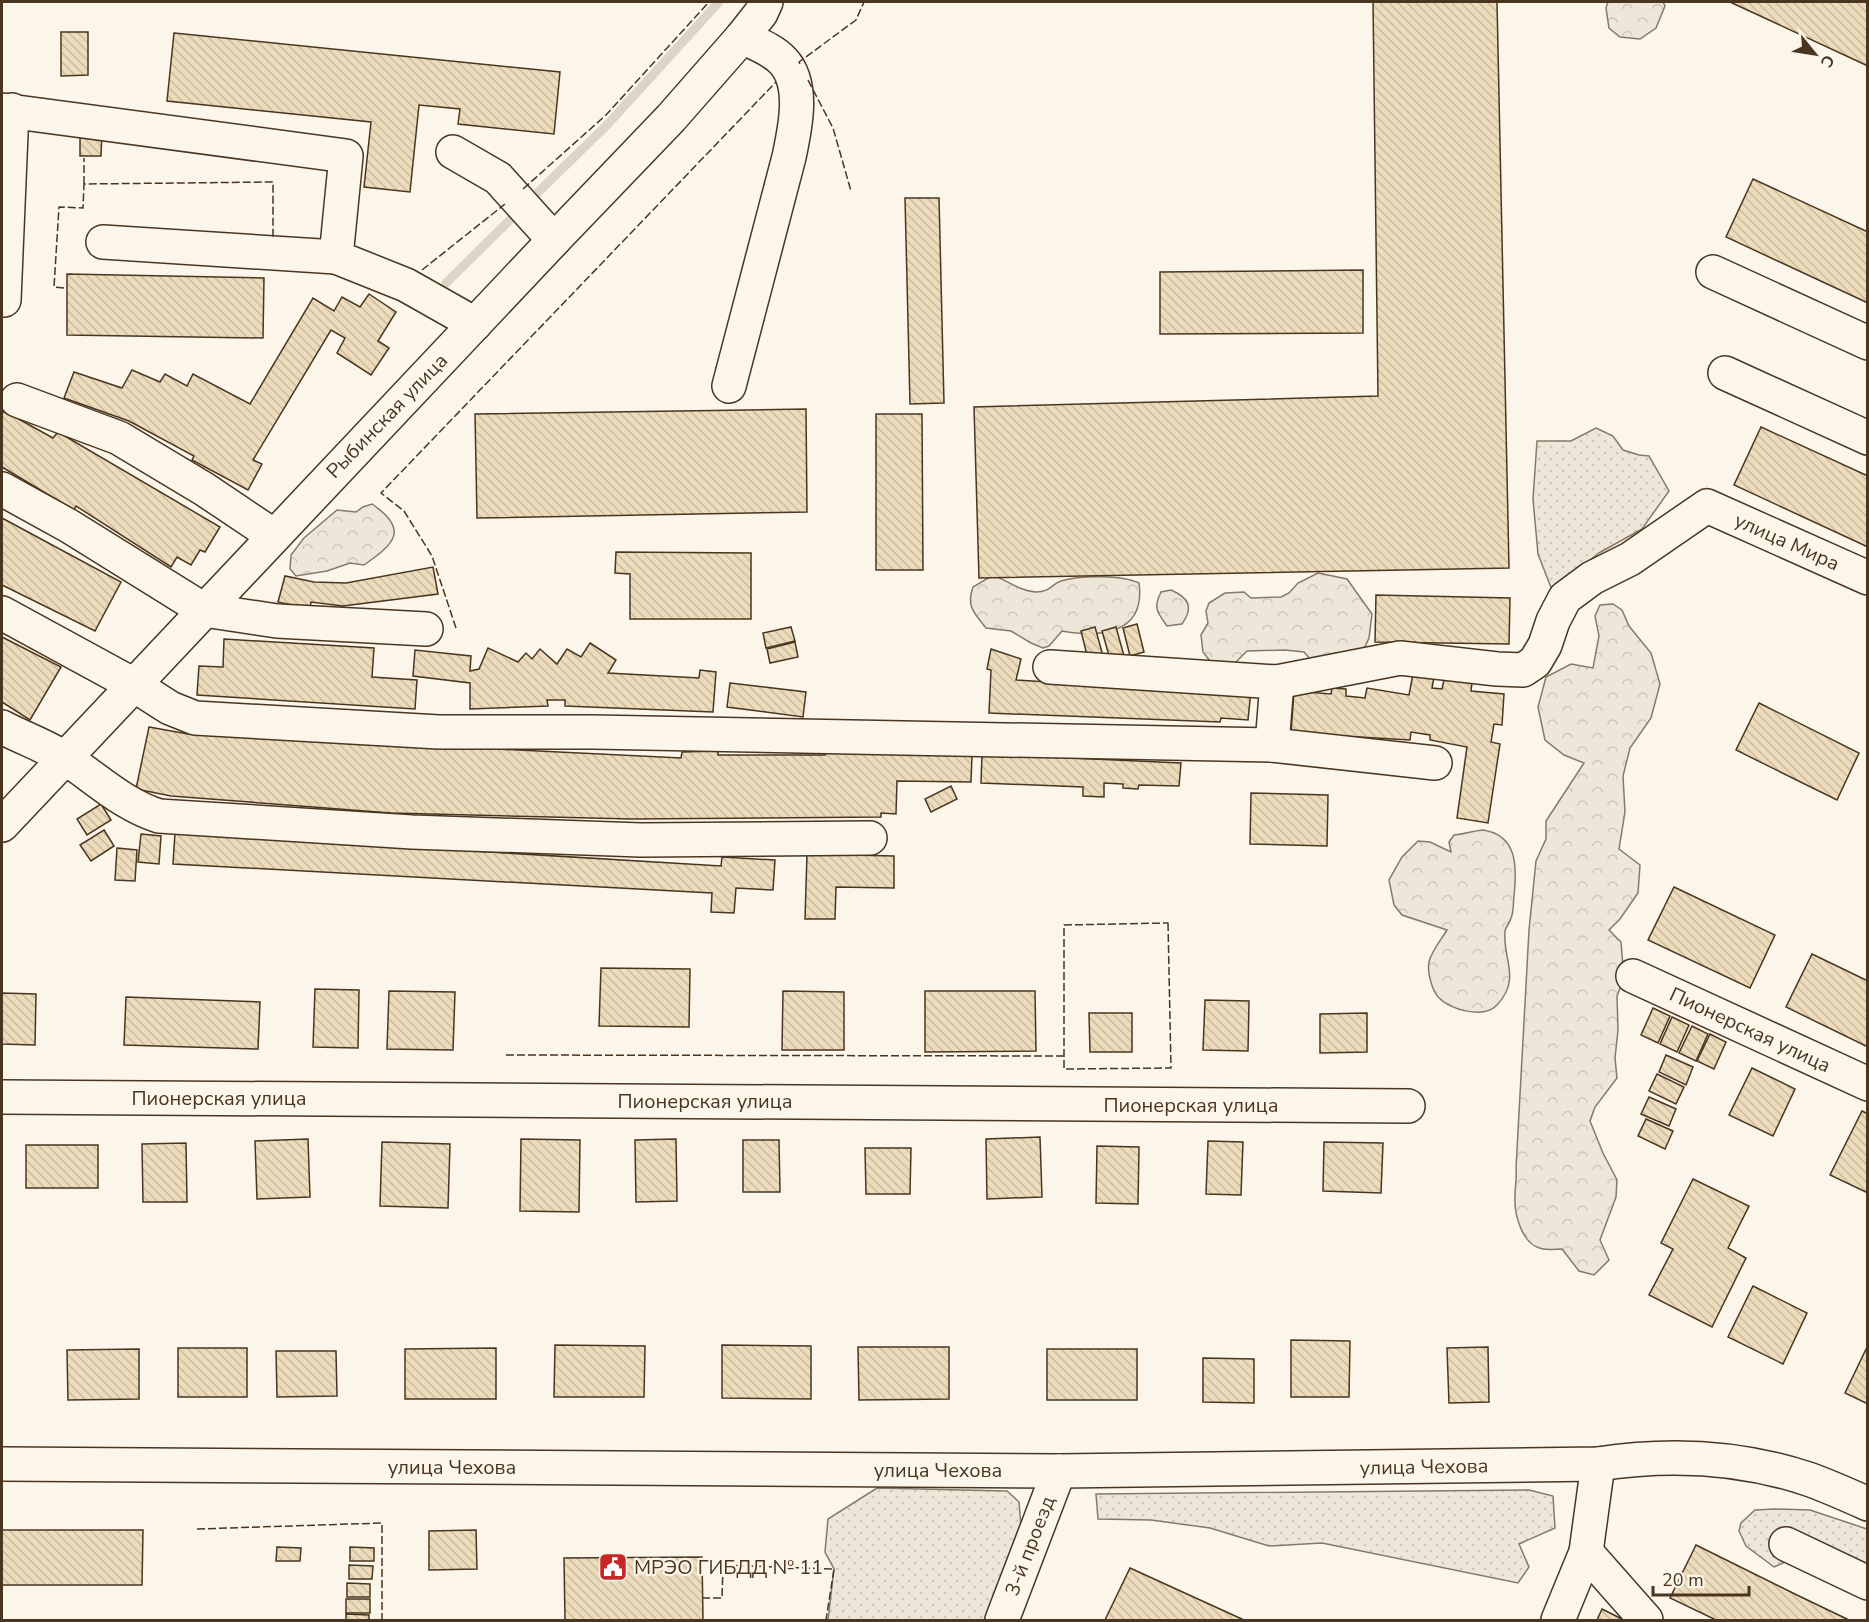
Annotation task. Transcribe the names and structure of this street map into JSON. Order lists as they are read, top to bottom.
{
  "streets": {
    "street": [
      "Рыбинская улица",
      "улица Мира",
      "Пионерская улица",
      "улица Чехова",
      "3-й проезд"
    ]
  },
  "crossings": [
    ["улица Чехова", "3-й проезд"]
  ],
  "places": {
    "public building": ["МРЭО ГИБДД № 11"]
  },
  "scale_bar": "20 m",
  "north": "bottom right"
}
